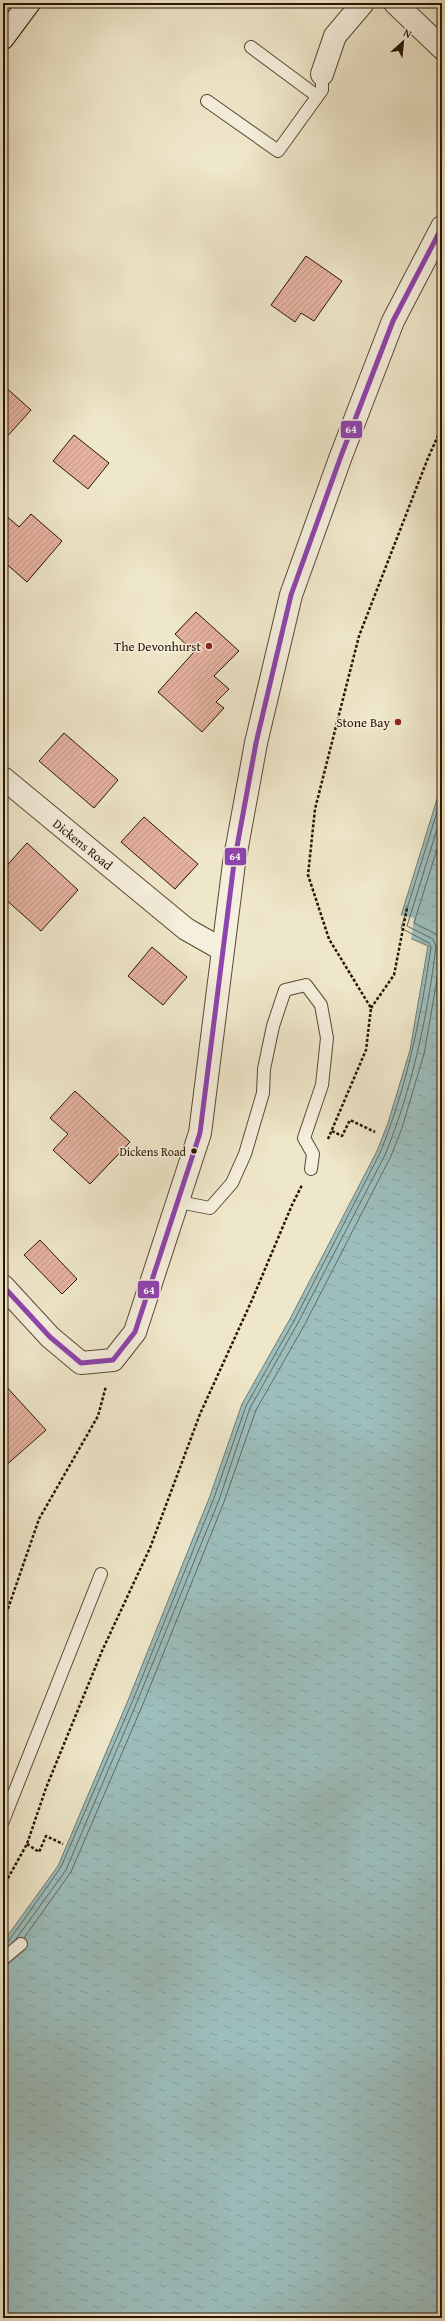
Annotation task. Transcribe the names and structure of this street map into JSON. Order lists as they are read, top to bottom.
{
  "streets": {
    "street": ["Dickens Road"]
  },
  "places": ["The Devonhurst", "Stone Bay", "Dickens Road"],
  "lines": ["transit line 64"],
  "north": "top right"
}
